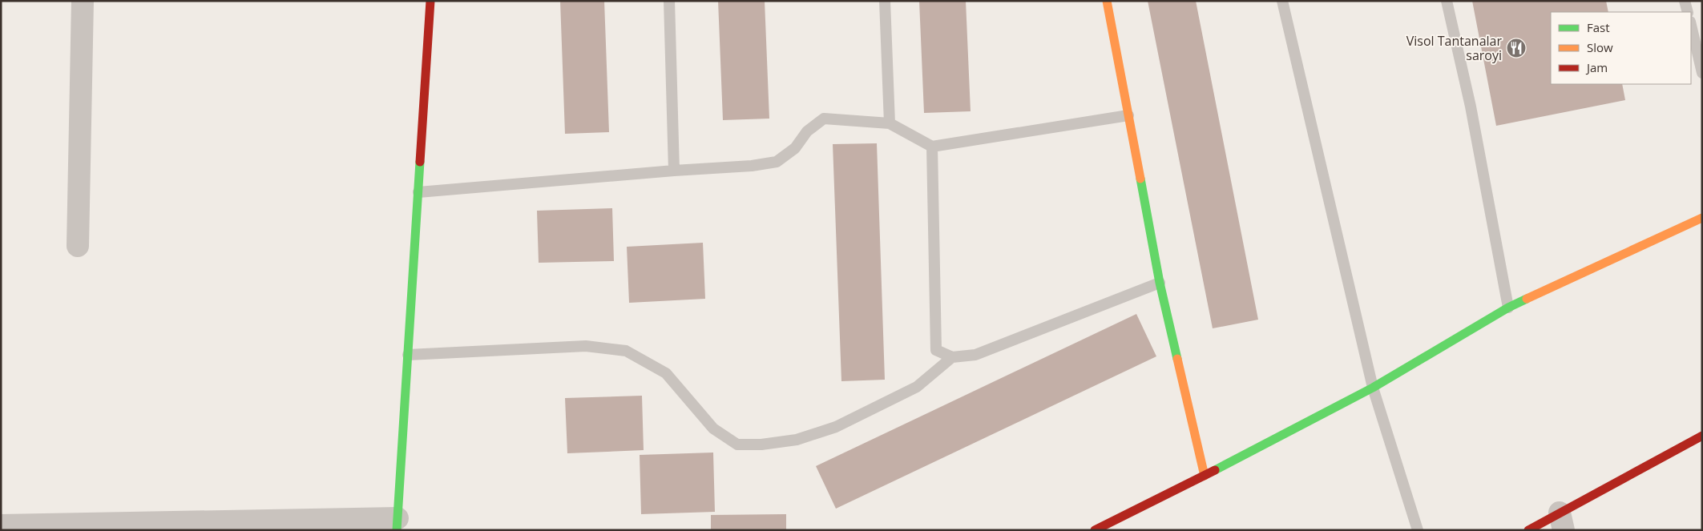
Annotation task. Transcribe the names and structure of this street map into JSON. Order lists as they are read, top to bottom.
{
  "places": {
    "restaurant": ["Visol Tantanalar saroyi"]
  },
  "legend": ["Fast", "Slow", "Jam"]
}
